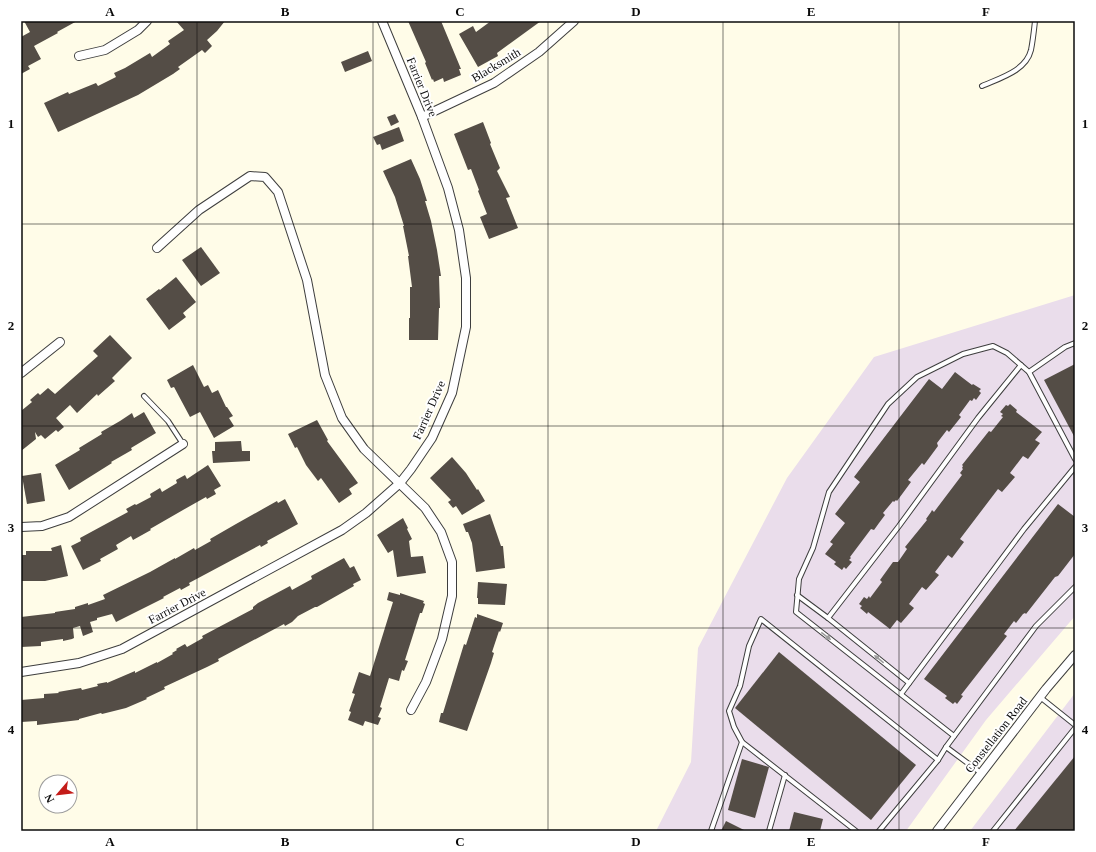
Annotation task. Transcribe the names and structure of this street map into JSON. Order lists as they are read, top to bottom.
{
  "streets": {
    "street": ["Blacksmith", "Farrier Drive", "Constellation Road"]
  },
  "crossings": [
    ["Blacksmith", "Farrier Drive"]
  ],
  "north": "bottom left",
  "grid": {
    "columns": [
      "A",
      "B",
      "C",
      "D",
      "E",
      "F"
    ],
    "rows": [
      "1",
      "2",
      "3",
      "4"
    ]
  }
}
